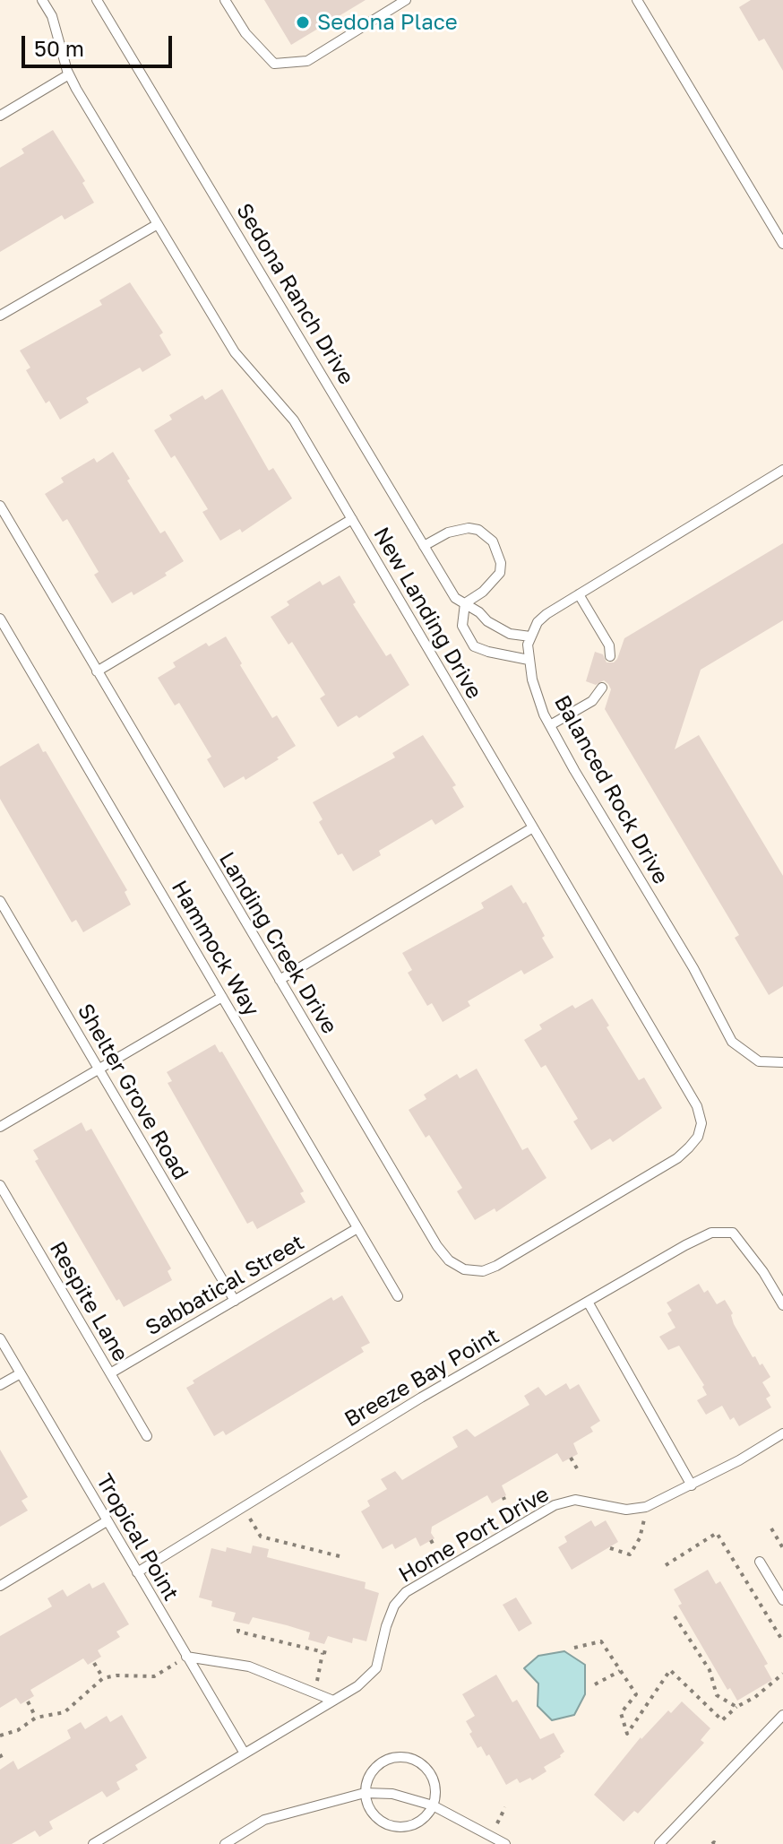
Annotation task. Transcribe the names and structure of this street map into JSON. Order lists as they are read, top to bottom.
{
  "streets": {
    "lane": [
      "Sedona Ranch Drive",
      "New Landing Drive",
      "Balanced Rock Drive",
      "Landing Creek Drive",
      "Hammock Way",
      "Shelter Grove Road",
      "Sabbatical Street",
      "Respite Lane",
      "Breeze Bay Point",
      "Home Port Drive",
      "Tropical Point"
    ]
  },
  "crossings": [
    ["Sedona Ranch Drive", "Balanced Rock Drive"],
    ["New Landing Drive", "Landing Creek Drive"],
    ["Hammock Way", "Sabbatical Street"],
    ["Shelter Grove Road", "Sabbatical Street"],
    ["Sabbatical Street", "Respite Lane"],
    ["Breeze Bay Point", "Tropical Point"],
    ["Home Port Drive", "Tropical Point"]
  ],
  "places": ["Sedona Place"],
  "scale_bar": "50 m"
}
